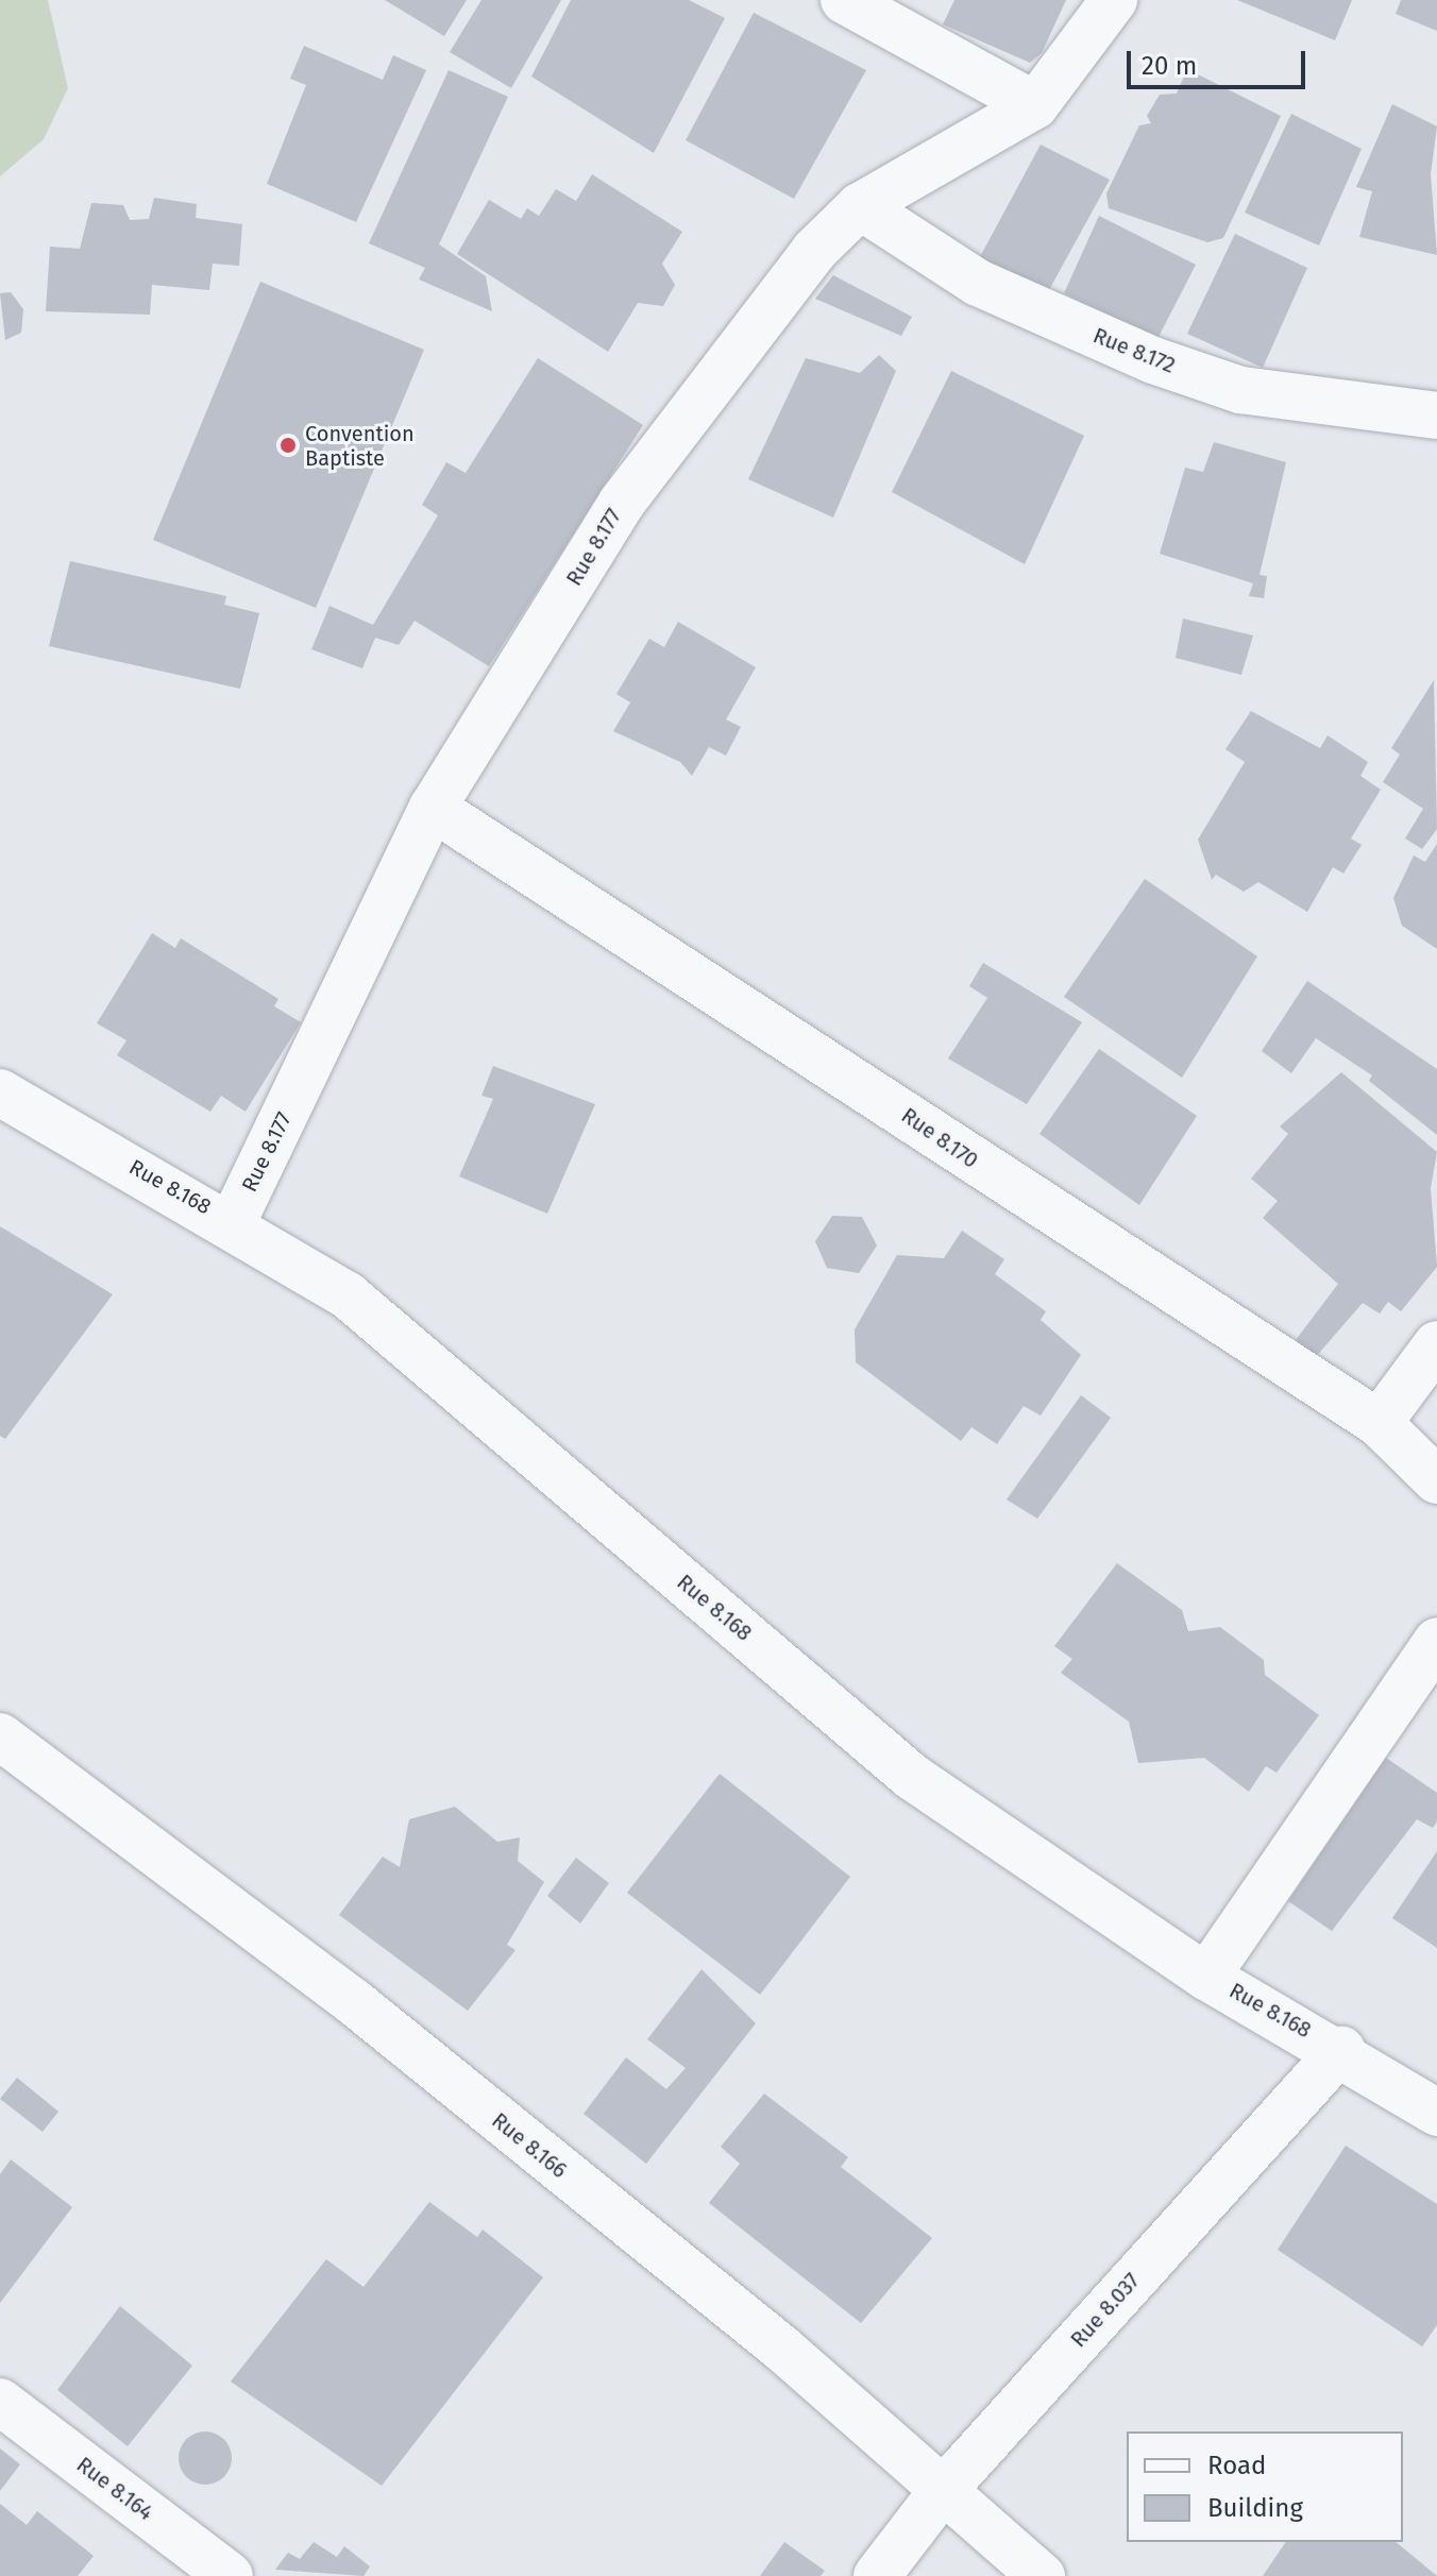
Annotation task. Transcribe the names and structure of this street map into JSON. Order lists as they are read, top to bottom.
{
  "streets": {
    "street": [
      "Rue 8.172",
      "Rue 8.177",
      "Rue 8.170",
      "Rue 8.168",
      "Rue 8.166",
      "Rue 8.037",
      "Rue 8.164"
    ]
  },
  "crossings": [
    ["Rue 8.172", "Rue 8.177"],
    ["Rue 8.177", "Rue 8.170"],
    ["Rue 8.177", "Rue 8.168"],
    ["Rue 8.168", "Rue 8.037"],
    ["Rue 8.166", "Rue 8.037"]
  ],
  "places": ["Convention Baptiste"],
  "legend": ["Road", "Building"],
  "scale_bar": "20 m"
}
